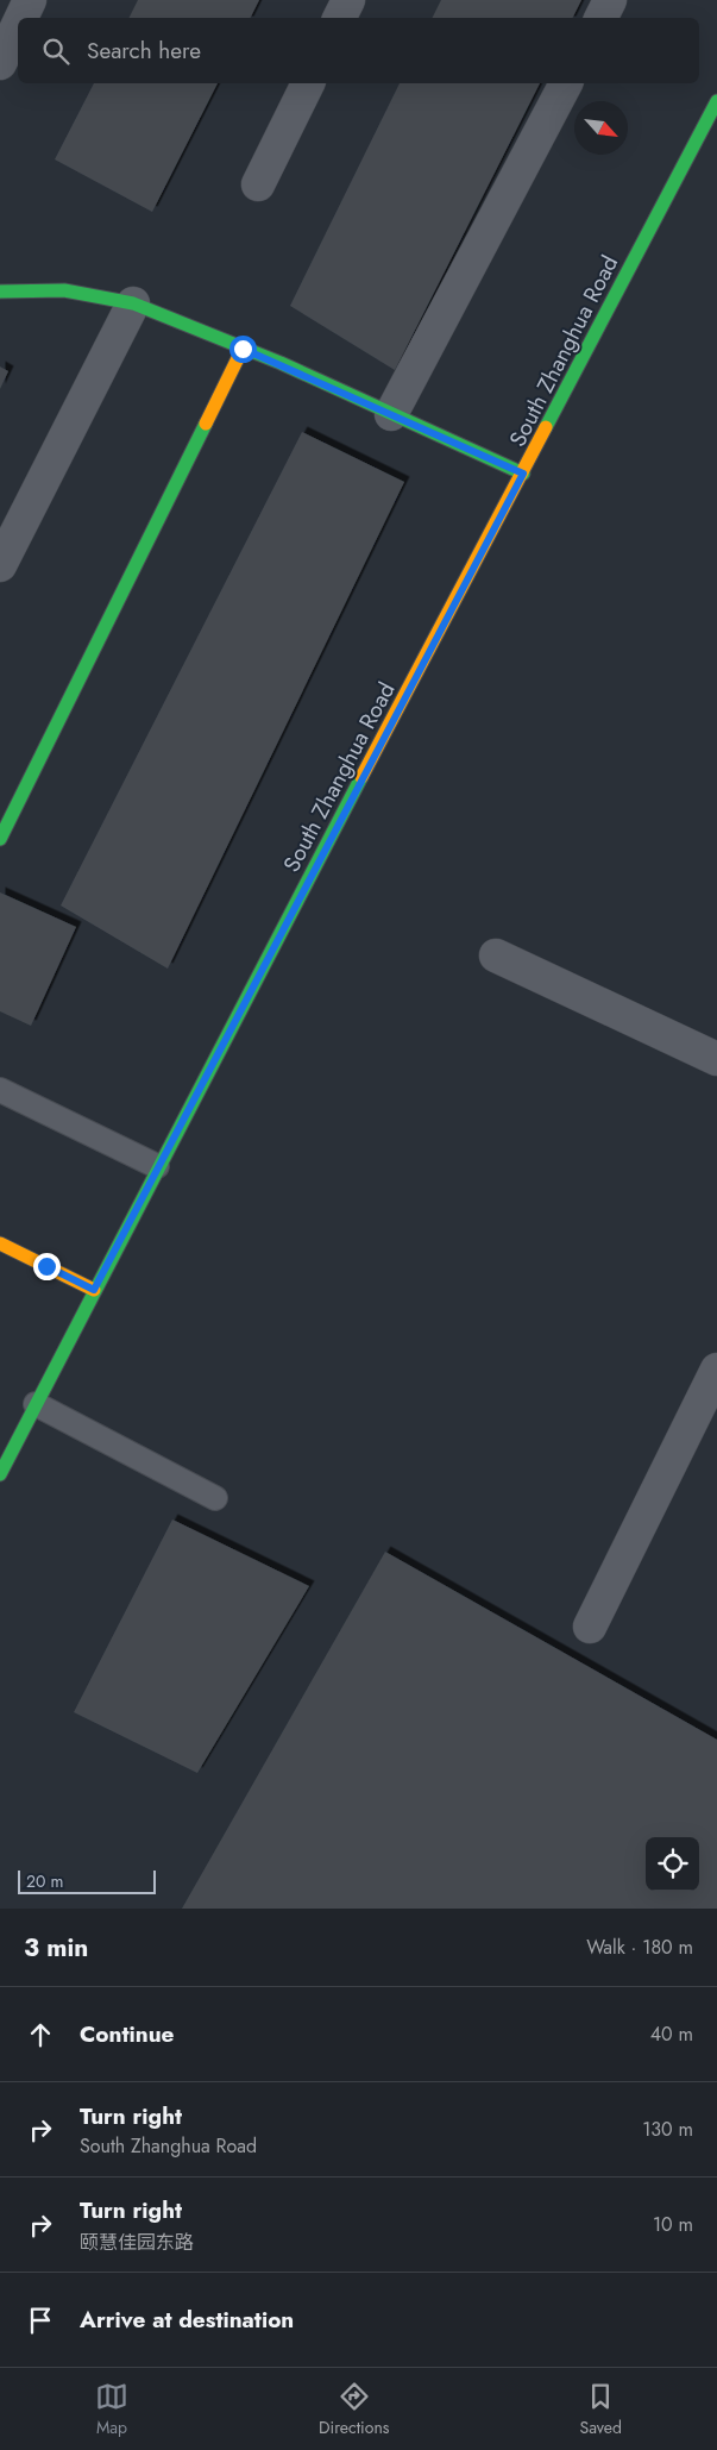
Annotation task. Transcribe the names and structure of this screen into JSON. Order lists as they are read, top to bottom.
{
  "streets": {
    "street": ["South Zhanghua Road"]
  },
  "scale_bar": "20 m",
  "north": "bottom right",
  "page": {
    "search": "Search here",
    "scale": "20 m",
    "heading": ["3 min", "Walk · 180 m"],
    "list": [
      ["Continue", "40 m"],
      ["Turn right", "South Zhanghua Road", "130 m"],
      ["Turn right", "颐慧佳园东路", "10 m"],
      "Arrive at destination"
    ],
    "nav": ["Map", "Directions", "Saved"]
  }
}
